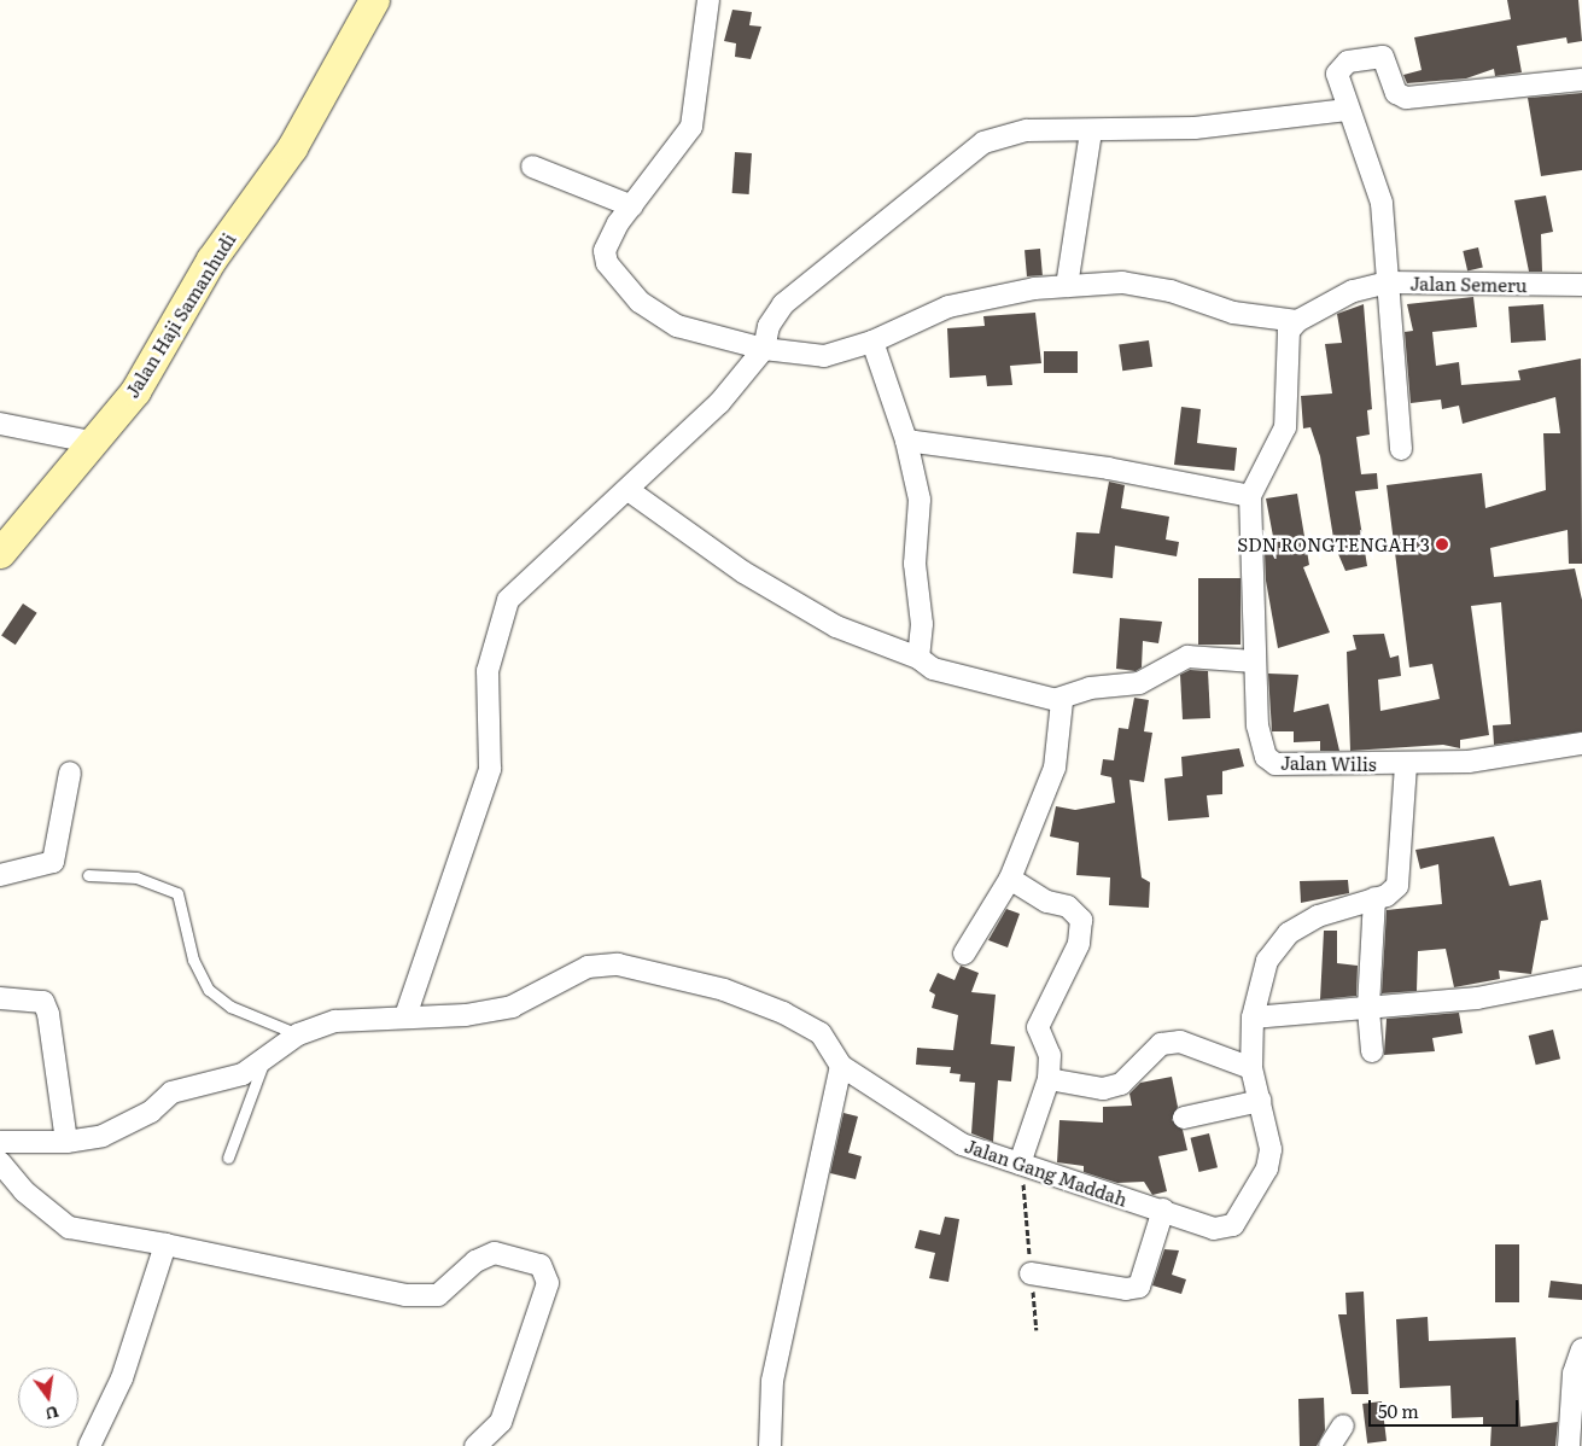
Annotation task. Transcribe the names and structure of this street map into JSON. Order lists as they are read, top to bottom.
{
  "streets": {
    "street": [
      "Jalan Semeru",
      "Jalan Haji Samanhudi",
      "Jalan Wilis",
      "Jalan Gang Maddah"
    ]
  },
  "crossings": [
    ["Jalan Wilis", "Jalan Gang Maddah"]
  ],
  "places": ["SDN RONGTENGAH 3"],
  "scale_bar": "50 m",
  "north": "bottom"
}
